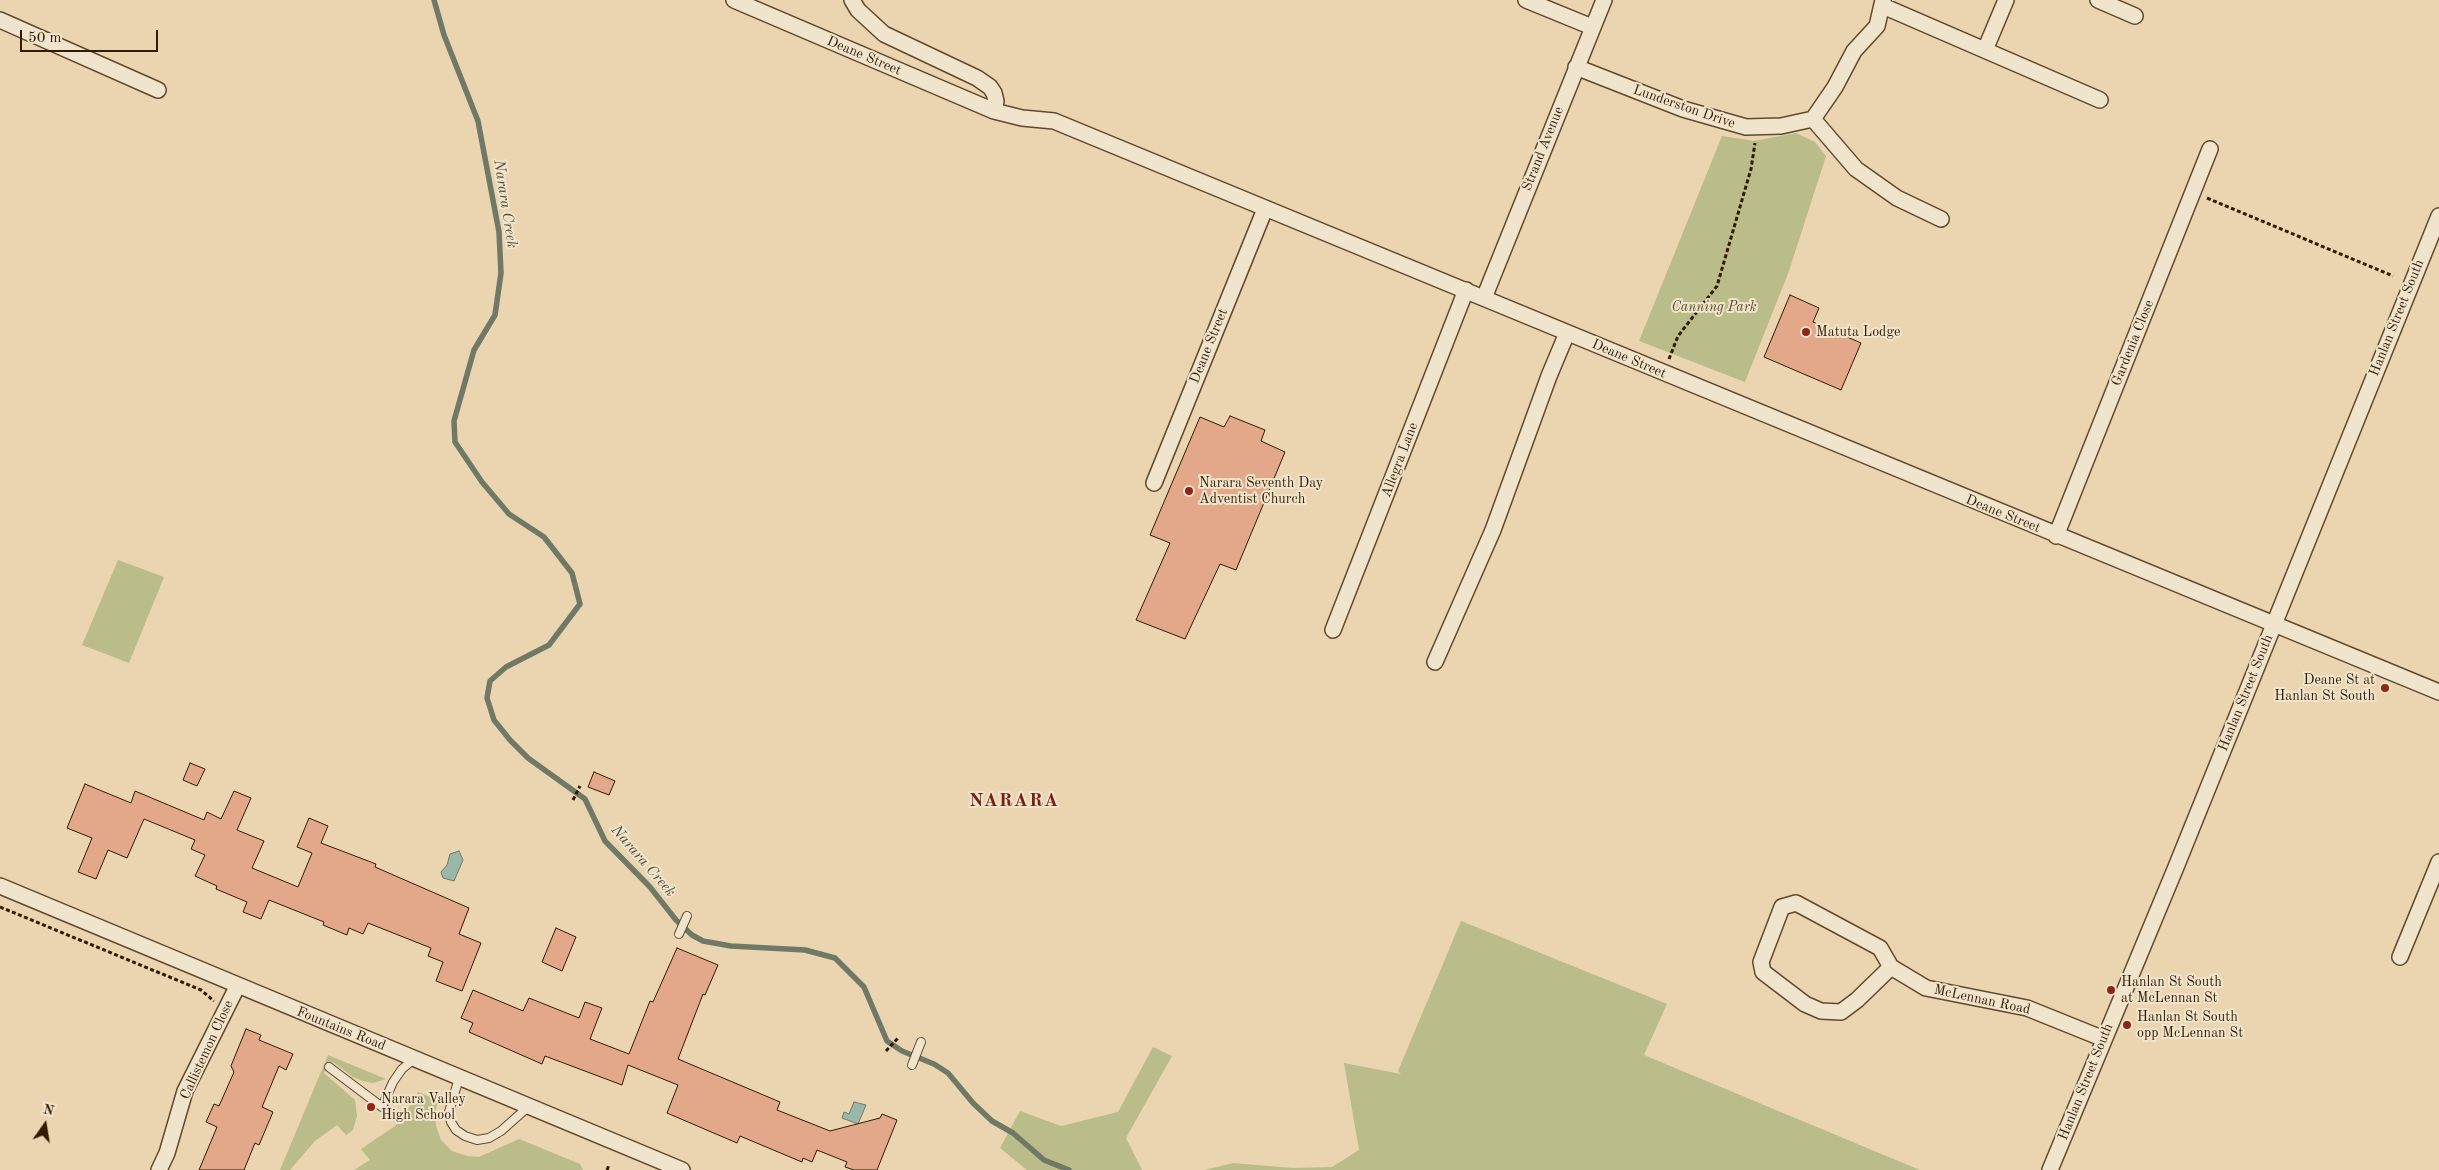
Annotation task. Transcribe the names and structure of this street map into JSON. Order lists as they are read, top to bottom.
{
  "streets": {
    "street": [
      "Deane Street",
      "Lunderston Drive",
      "Strand Avenue",
      "Hanlan Street South",
      "Gardenia Close",
      "Allegra Lane",
      "McLennan Road",
      "Fountains Road",
      "Callistemon Close"
    ]
  },
  "crossings": [
    ["Deane Street", "Strand Avenue"],
    ["Deane Street", "Hanlan Street South"],
    ["Deane Street", "Gardenia Close"],
    ["Deane Street", "Allegra Lane"],
    ["Lunderston Drive", "Strand Avenue"],
    ["Hanlan Street South", "McLennan Road"],
    ["Fountains Road", "Callistemon Close"]
  ],
  "districts": ["NARARA"],
  "water": ["Narara Creek"],
  "parks": ["Canning Park"],
  "places": [
    "Matuta Lodge",
    "Narara Seventh Day Adventist Church",
    "Deane St at Hanlan St South",
    "Hanlan St South at McLennan St",
    "Hanlan St South opp McLennan St",
    "Narara Valley High School"
  ],
  "scale_bar": "50 m",
  "north": "top"
}
